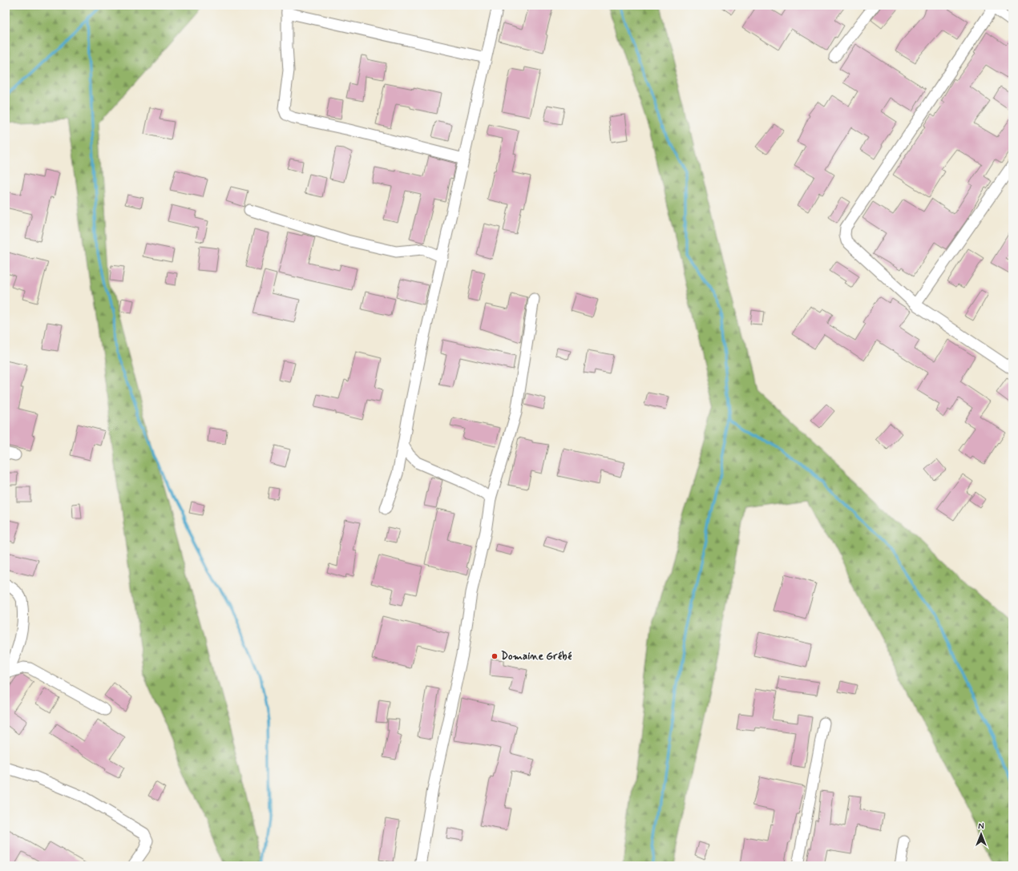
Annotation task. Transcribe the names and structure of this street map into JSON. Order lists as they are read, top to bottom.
{
  "places": ["Domaine Grébé"],
  "north": "top"
}
